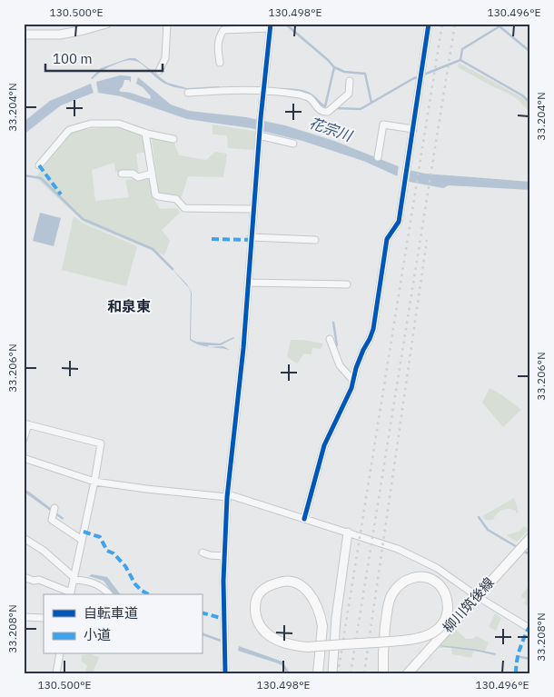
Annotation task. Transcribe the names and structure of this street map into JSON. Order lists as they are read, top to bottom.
{
  "streets": {
    "main road": ["柳川筑後線"]
  },
  "districts": ["和泉東"],
  "water": ["花宗川"],
  "legend": ["自転車道", "小道"],
  "scale_bar": "100 m",
  "coordinates": [
    "130.500°E",
    "130.498°E",
    "130.496°E",
    "33.204°N",
    "33.206°N",
    "33.208°N"
  ]
}
